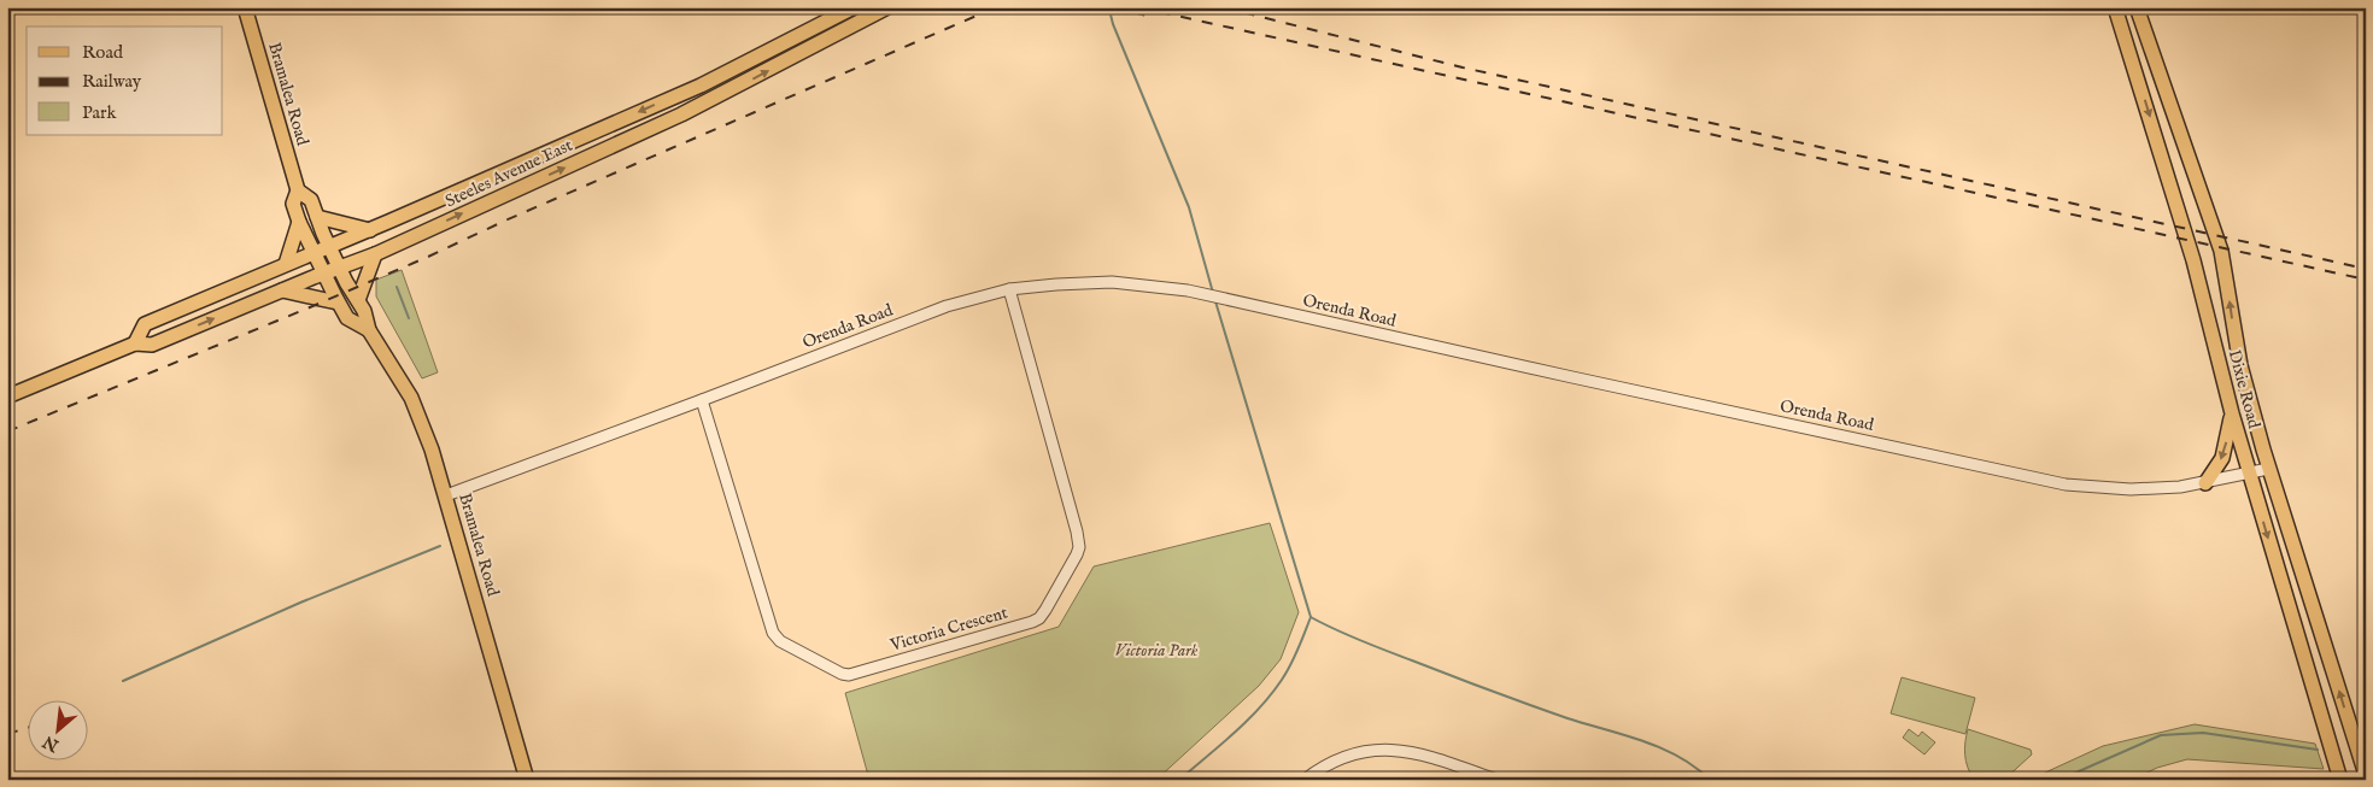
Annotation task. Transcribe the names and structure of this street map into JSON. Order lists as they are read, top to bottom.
{
  "streets": {
    "main road": ["Bramalea Road", "Steeles Avenue East", "Dixie Road"],
    "street": ["Orenda Road", "Victoria Crescent"]
  },
  "crossings": [
    ["Bramalea Road", "Steeles Avenue East"],
    ["Bramalea Road", "Orenda Road"],
    ["Orenda Road", "Dixie Road"],
    ["Orenda Road", "Victoria Crescent"]
  ],
  "parks": ["Victoria Park"],
  "legend": ["Road", "Railway", "Park"],
  "north": "bottom left"
}
